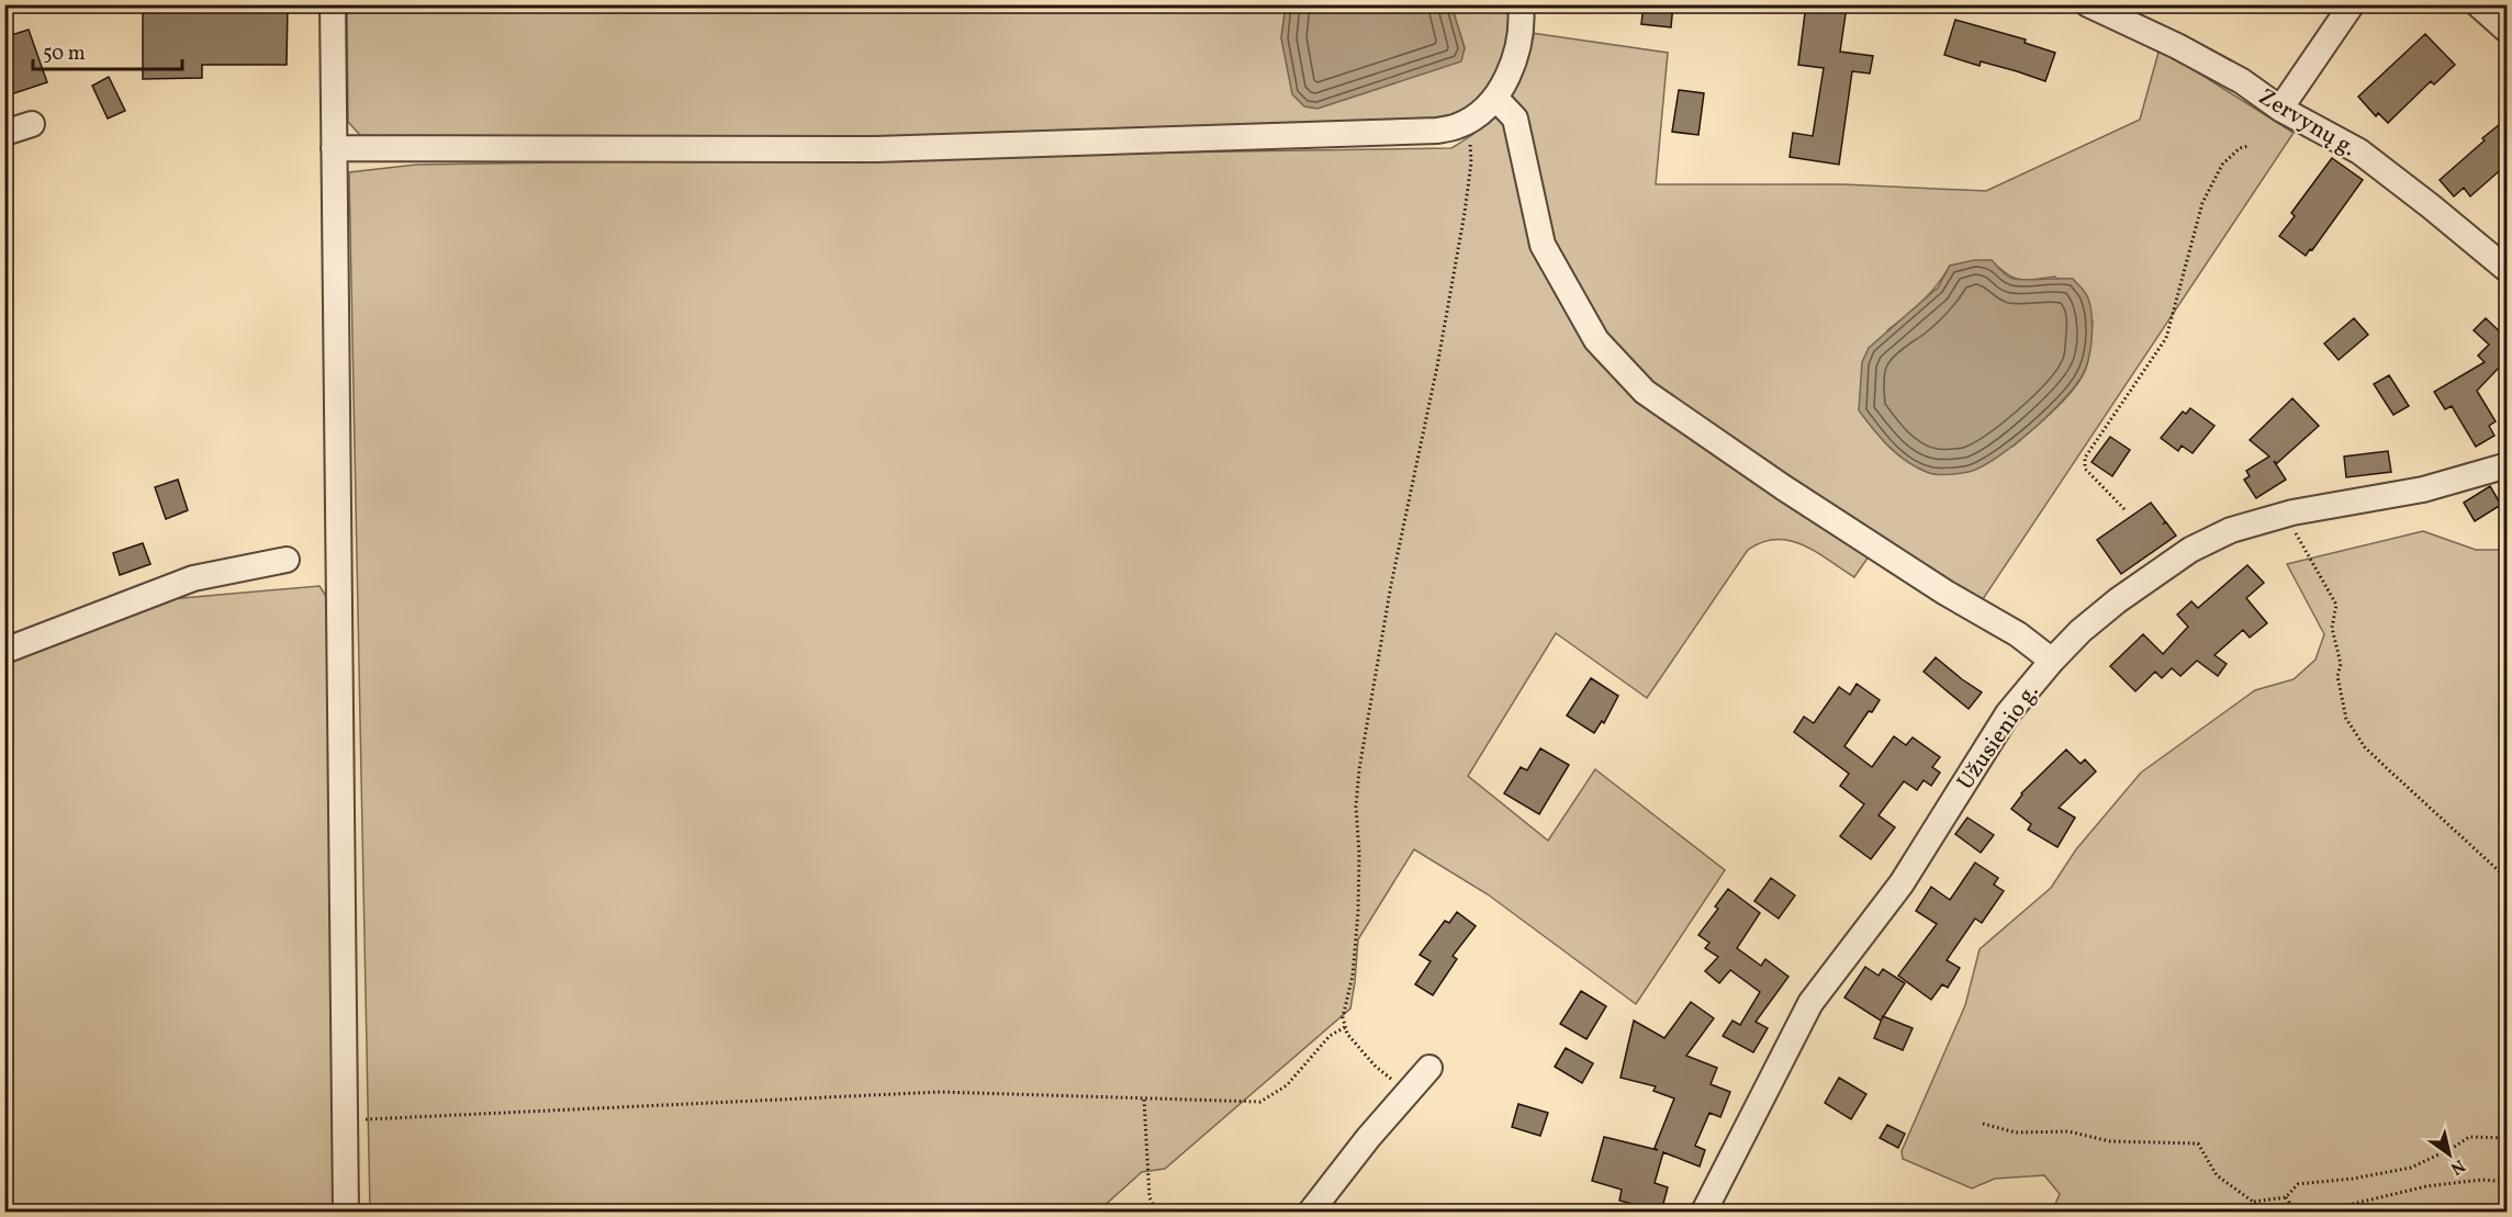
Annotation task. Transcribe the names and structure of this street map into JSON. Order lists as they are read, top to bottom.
{
  "streets": {
    "street": ["Zervynų g.", "Užusienio g."]
  },
  "scale_bar": "50 m",
  "north": "bottom right"
}
